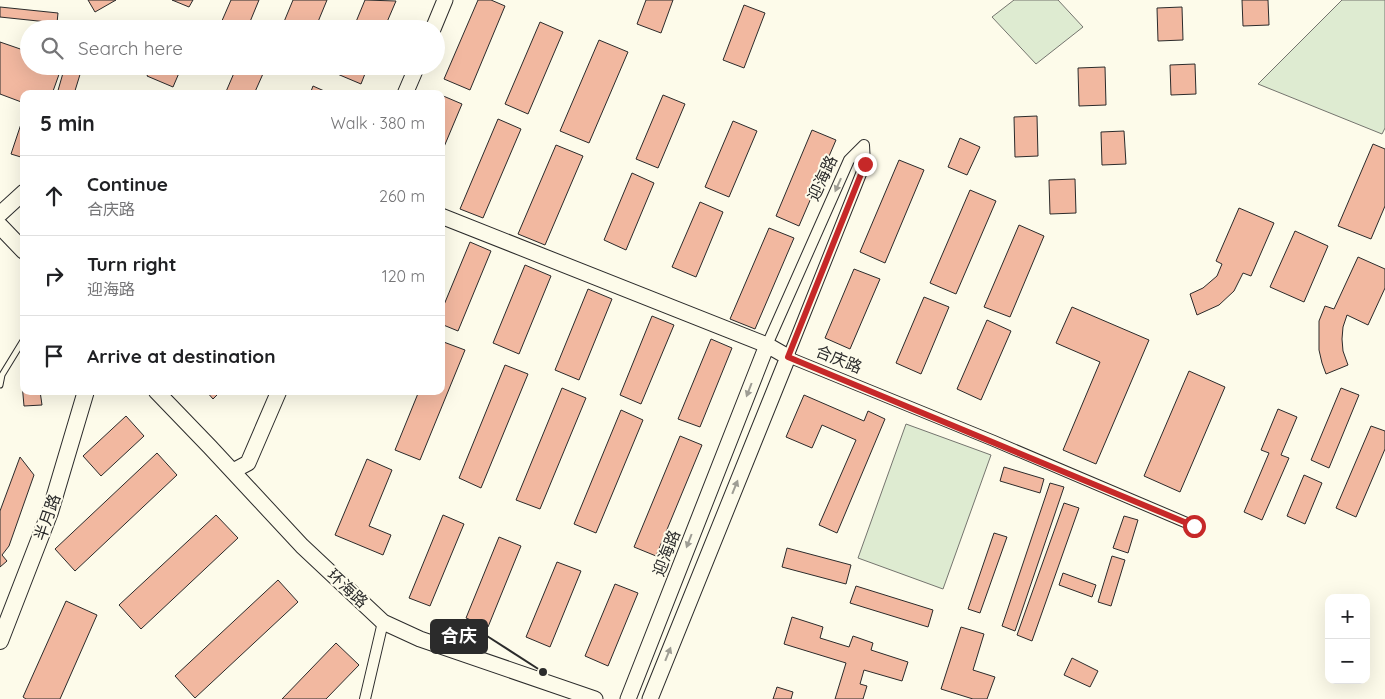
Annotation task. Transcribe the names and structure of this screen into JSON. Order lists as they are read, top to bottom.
{
  "streets": {
    "main road": ["半月路"],
    "street": ["迎海路", "合庆路", "环海路"]
  },
  "crossings": [
    ["迎海路", "合庆路"]
  ],
  "places": ["合庆"],
  "page": {
    "search": "Search here",
    "heading": ["5 min", "Walk · 380 m"],
    "list": [
      ["Continue", "合庆路", "260 m"],
      ["Turn right", "迎海路", "120 m"],
      "Arrive at destination"
    ],
    "map_buttons": ["+", "−"]
  }
}
